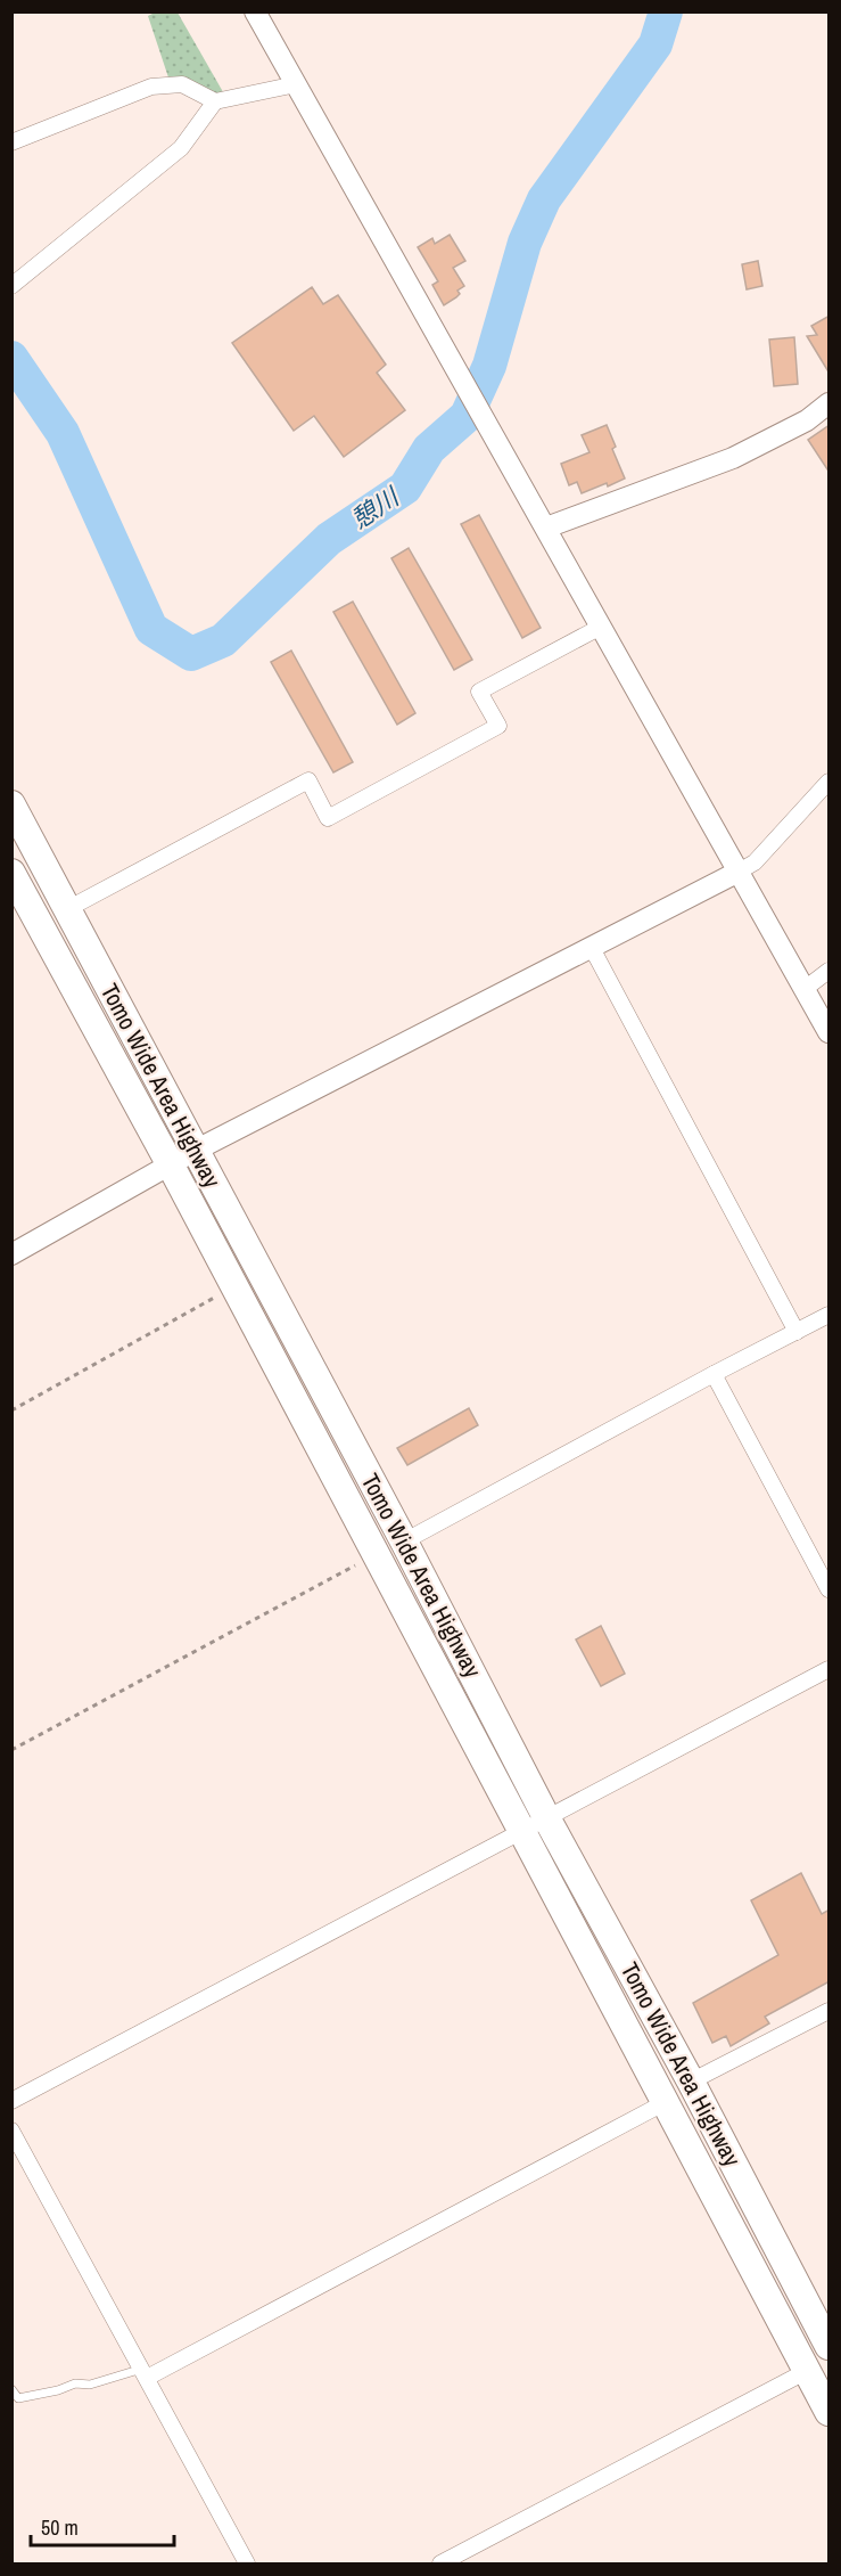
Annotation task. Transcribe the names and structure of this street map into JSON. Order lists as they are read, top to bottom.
{
  "streets": {
    "highway": ["Tomo Wide Area Highway"]
  },
  "water": ["憩川"],
  "scale_bar": "50 m"
}
